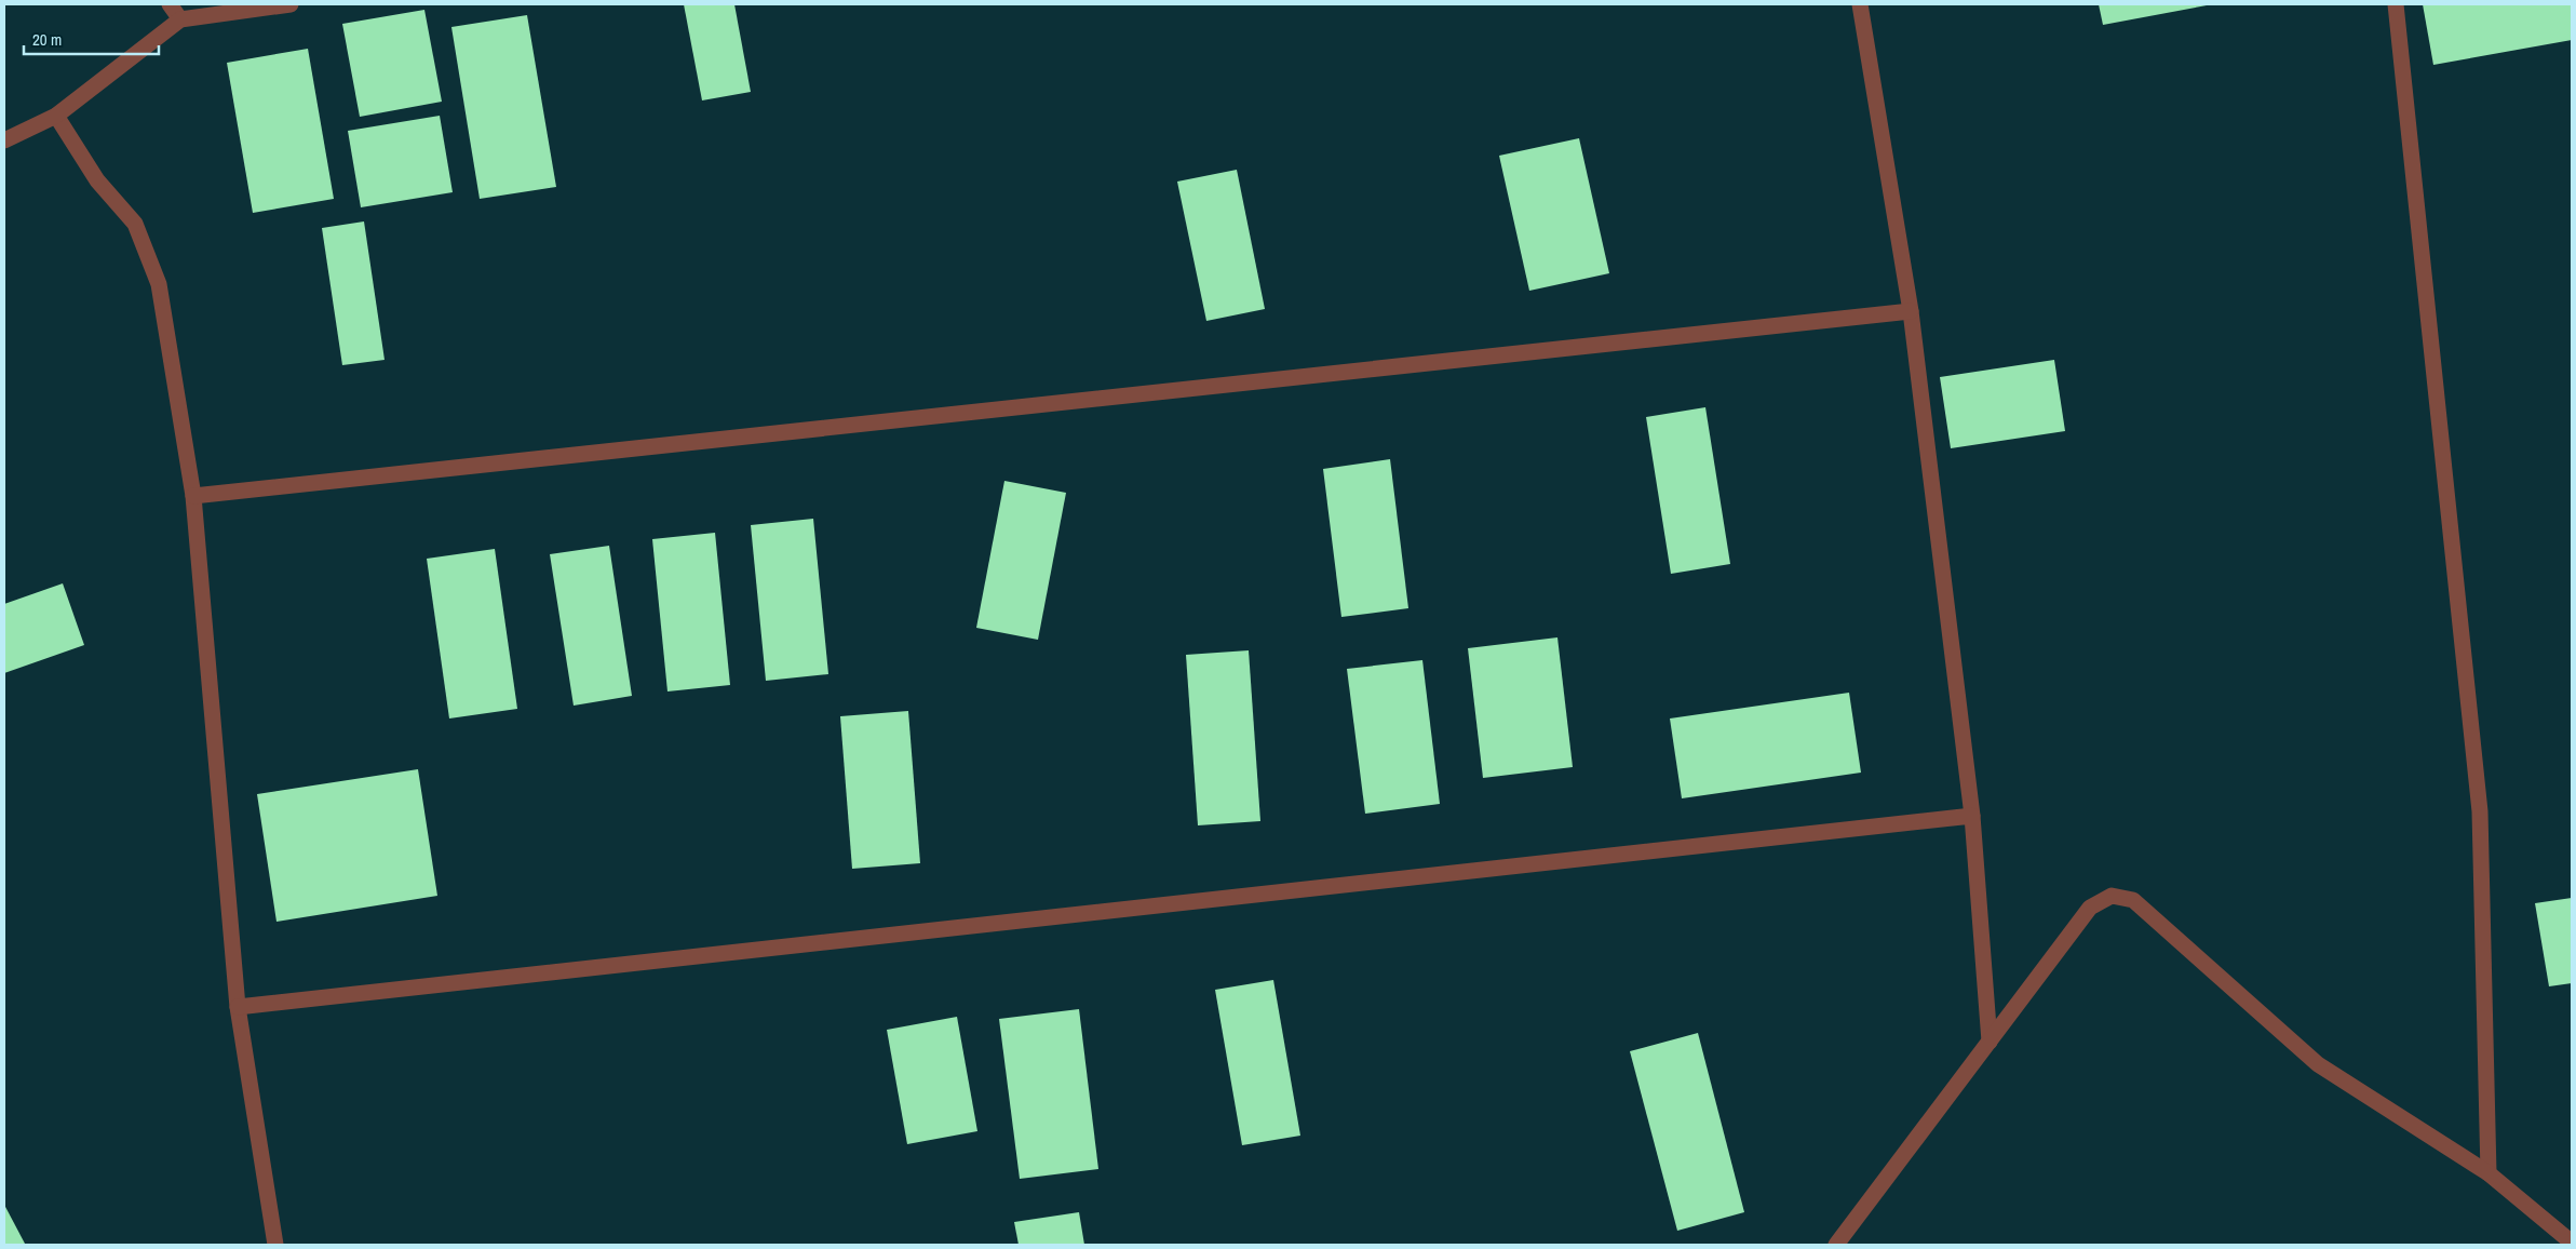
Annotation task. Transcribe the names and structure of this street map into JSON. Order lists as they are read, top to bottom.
{
  "scale_bar": "20 m"
}
